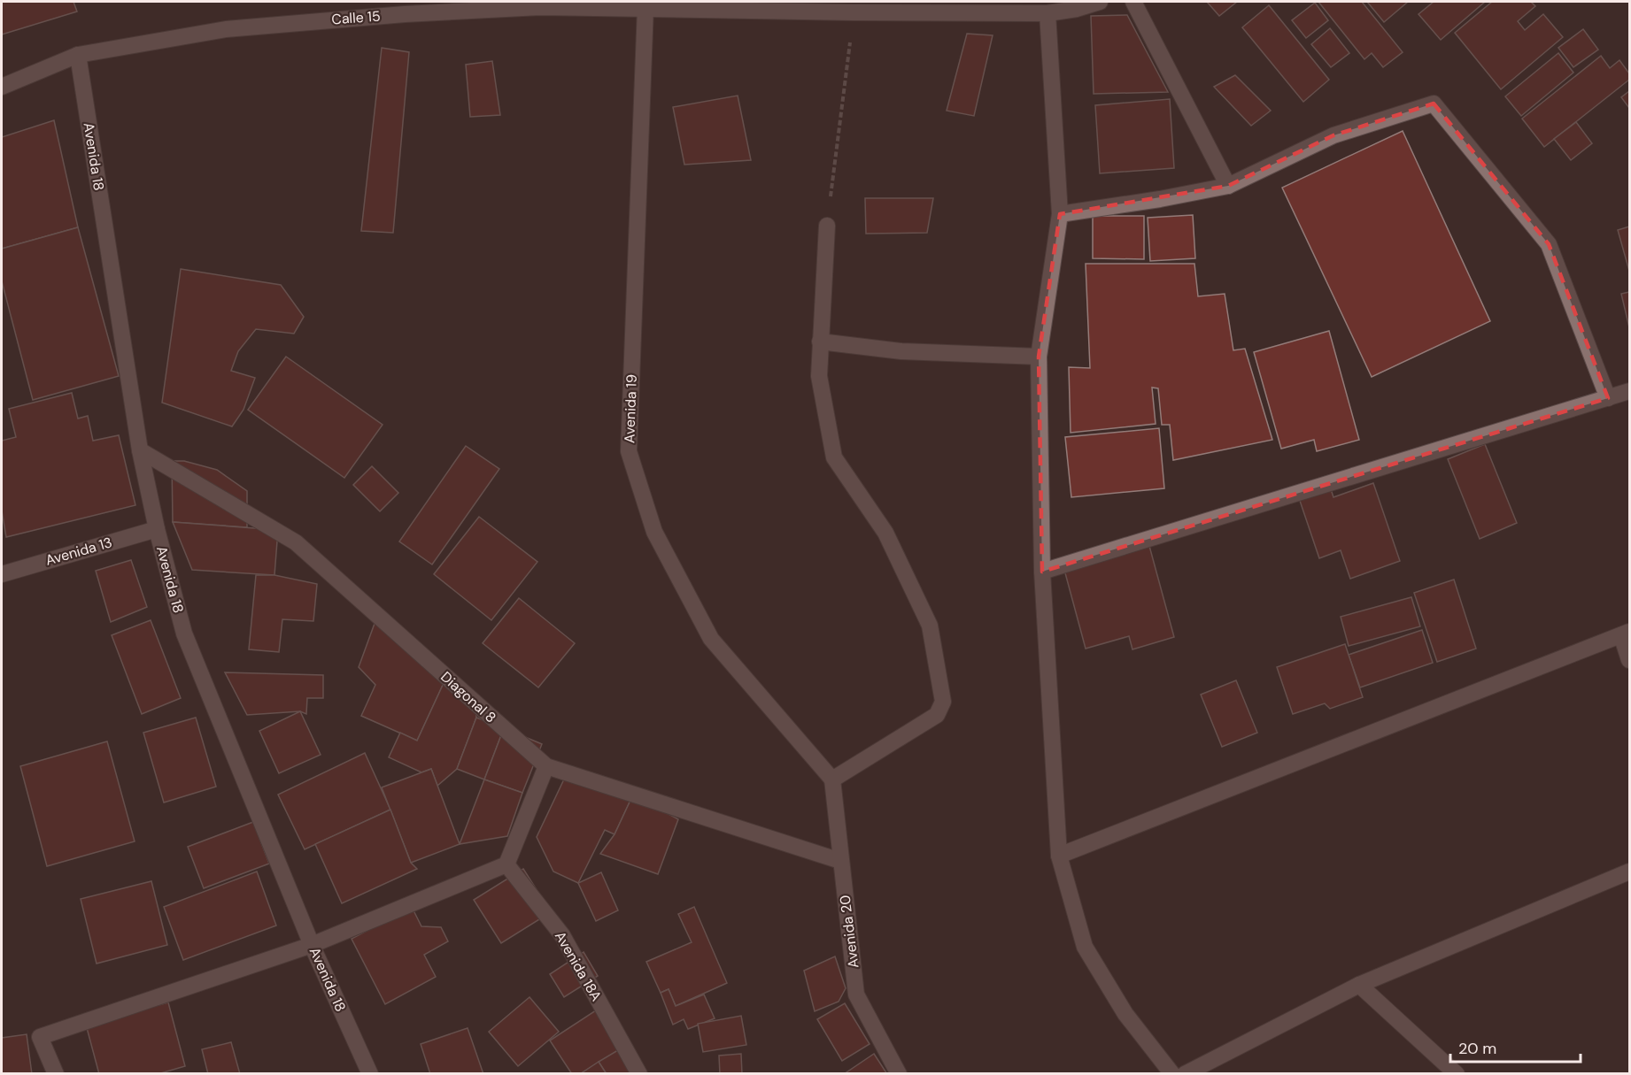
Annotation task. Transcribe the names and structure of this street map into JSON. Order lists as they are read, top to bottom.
{
  "streets": {
    "street": [
      "Calle 15",
      "Avenida 18",
      "Avenida 19",
      "Avenida 13",
      "Diagonal 8",
      "Avenida 20",
      "Avenida 18A"
    ]
  },
  "crossings": [
    ["Calle 15", "Avenida 18"],
    ["Calle 15", "Avenida 19"],
    ["Avenida 18", "Avenida 13"],
    ["Avenida 18", "Diagonal 8"],
    ["Avenida 19", "Avenida 20"],
    ["Diagonal 8", "Avenida 20"]
  ],
  "scale_bar": "20 m"
}
